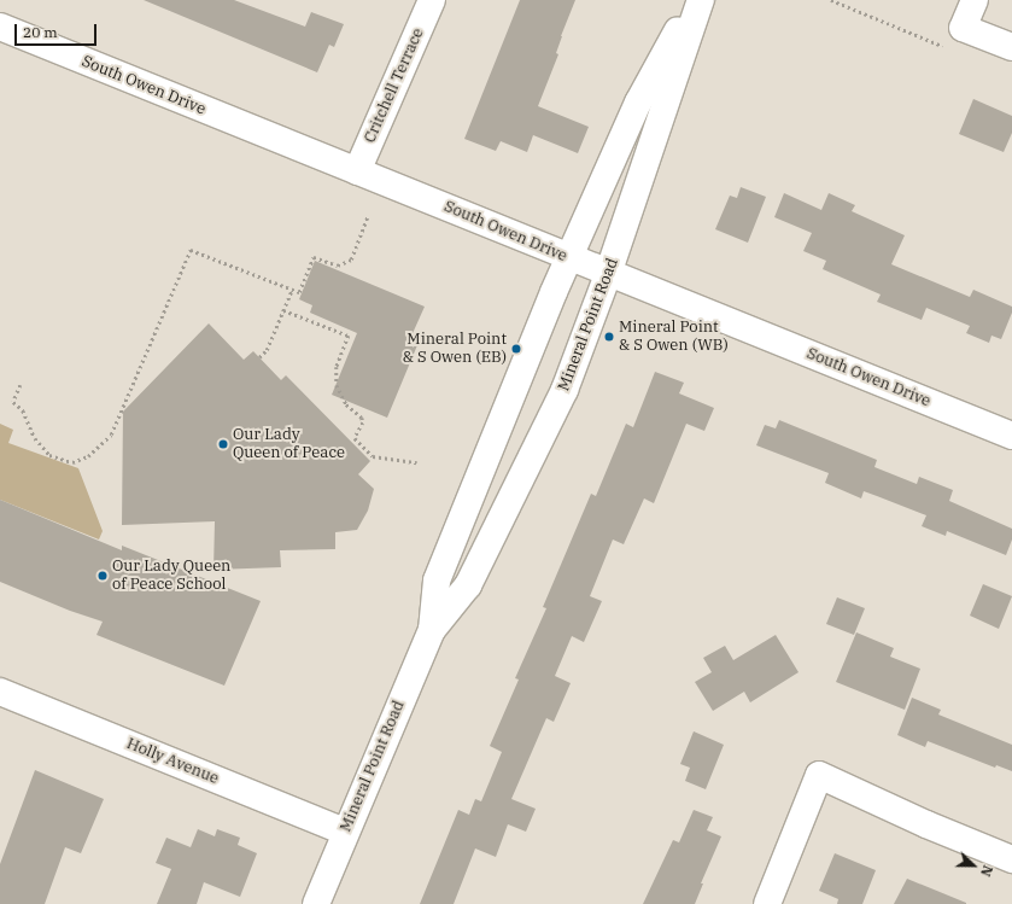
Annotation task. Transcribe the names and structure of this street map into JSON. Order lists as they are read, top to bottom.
{
  "streets": {
    "street": [
      "South Owen Drive",
      "Critchell Terrace",
      "Mineral Point Road",
      "Holly Avenue"
    ]
  },
  "crossings": [
    ["South Owen Drive", "Critchell Terrace"],
    ["South Owen Drive", "Mineral Point Road"],
    ["Mineral Point Road", "Holly Avenue"]
  ],
  "places": [
    "Mineral Point & S Owen (WB)",
    "Mineral Point & S Owen (EB)",
    "Our Lady Queen of Peace",
    "Our Lady Queen of Peace School"
  ],
  "scale_bar": "20 m",
  "north": "right"
}
